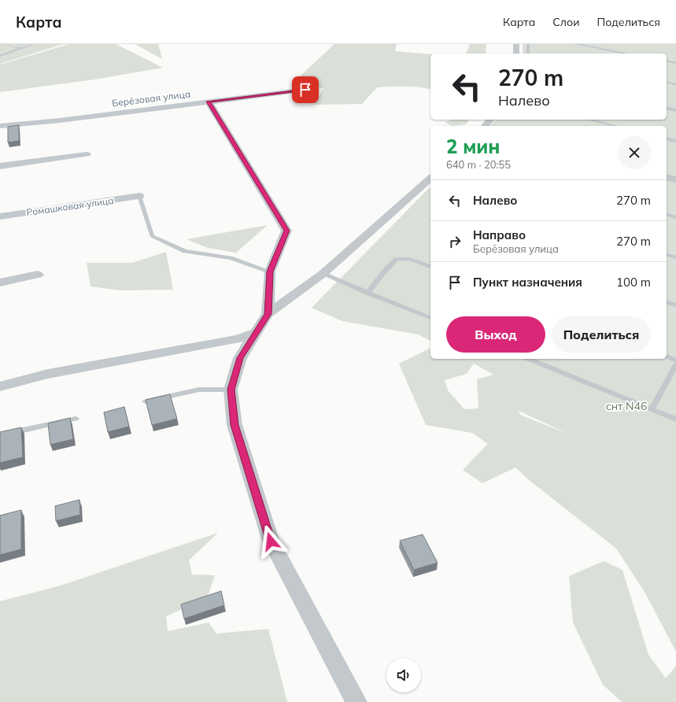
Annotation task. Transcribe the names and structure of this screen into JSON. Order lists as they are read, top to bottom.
{
  "streets": {
    "street": ["Берёзовая улица", "Ромашковая улица"]
  },
  "parks": ["снт N46"],
  "page": {
    "header": "Карта",
    "nav": ["Карта", "Слои", "Поделиться"],
    "turn": ["270 m", "Налево"],
    "heading": ["2 мин", "640 m · 20:55"],
    "list": [
      {
        "name": "Налево",
        "value": "270 m"
      },
      {
        "name": "Направо",
        "note": "Берёзовая улица",
        "value": "270 m"
      },
      {
        "name": "Пункт назначения",
        "value": "100 m"
      }
    ],
    "buttons": ["Выход", "Поделиться"]
  }
}
